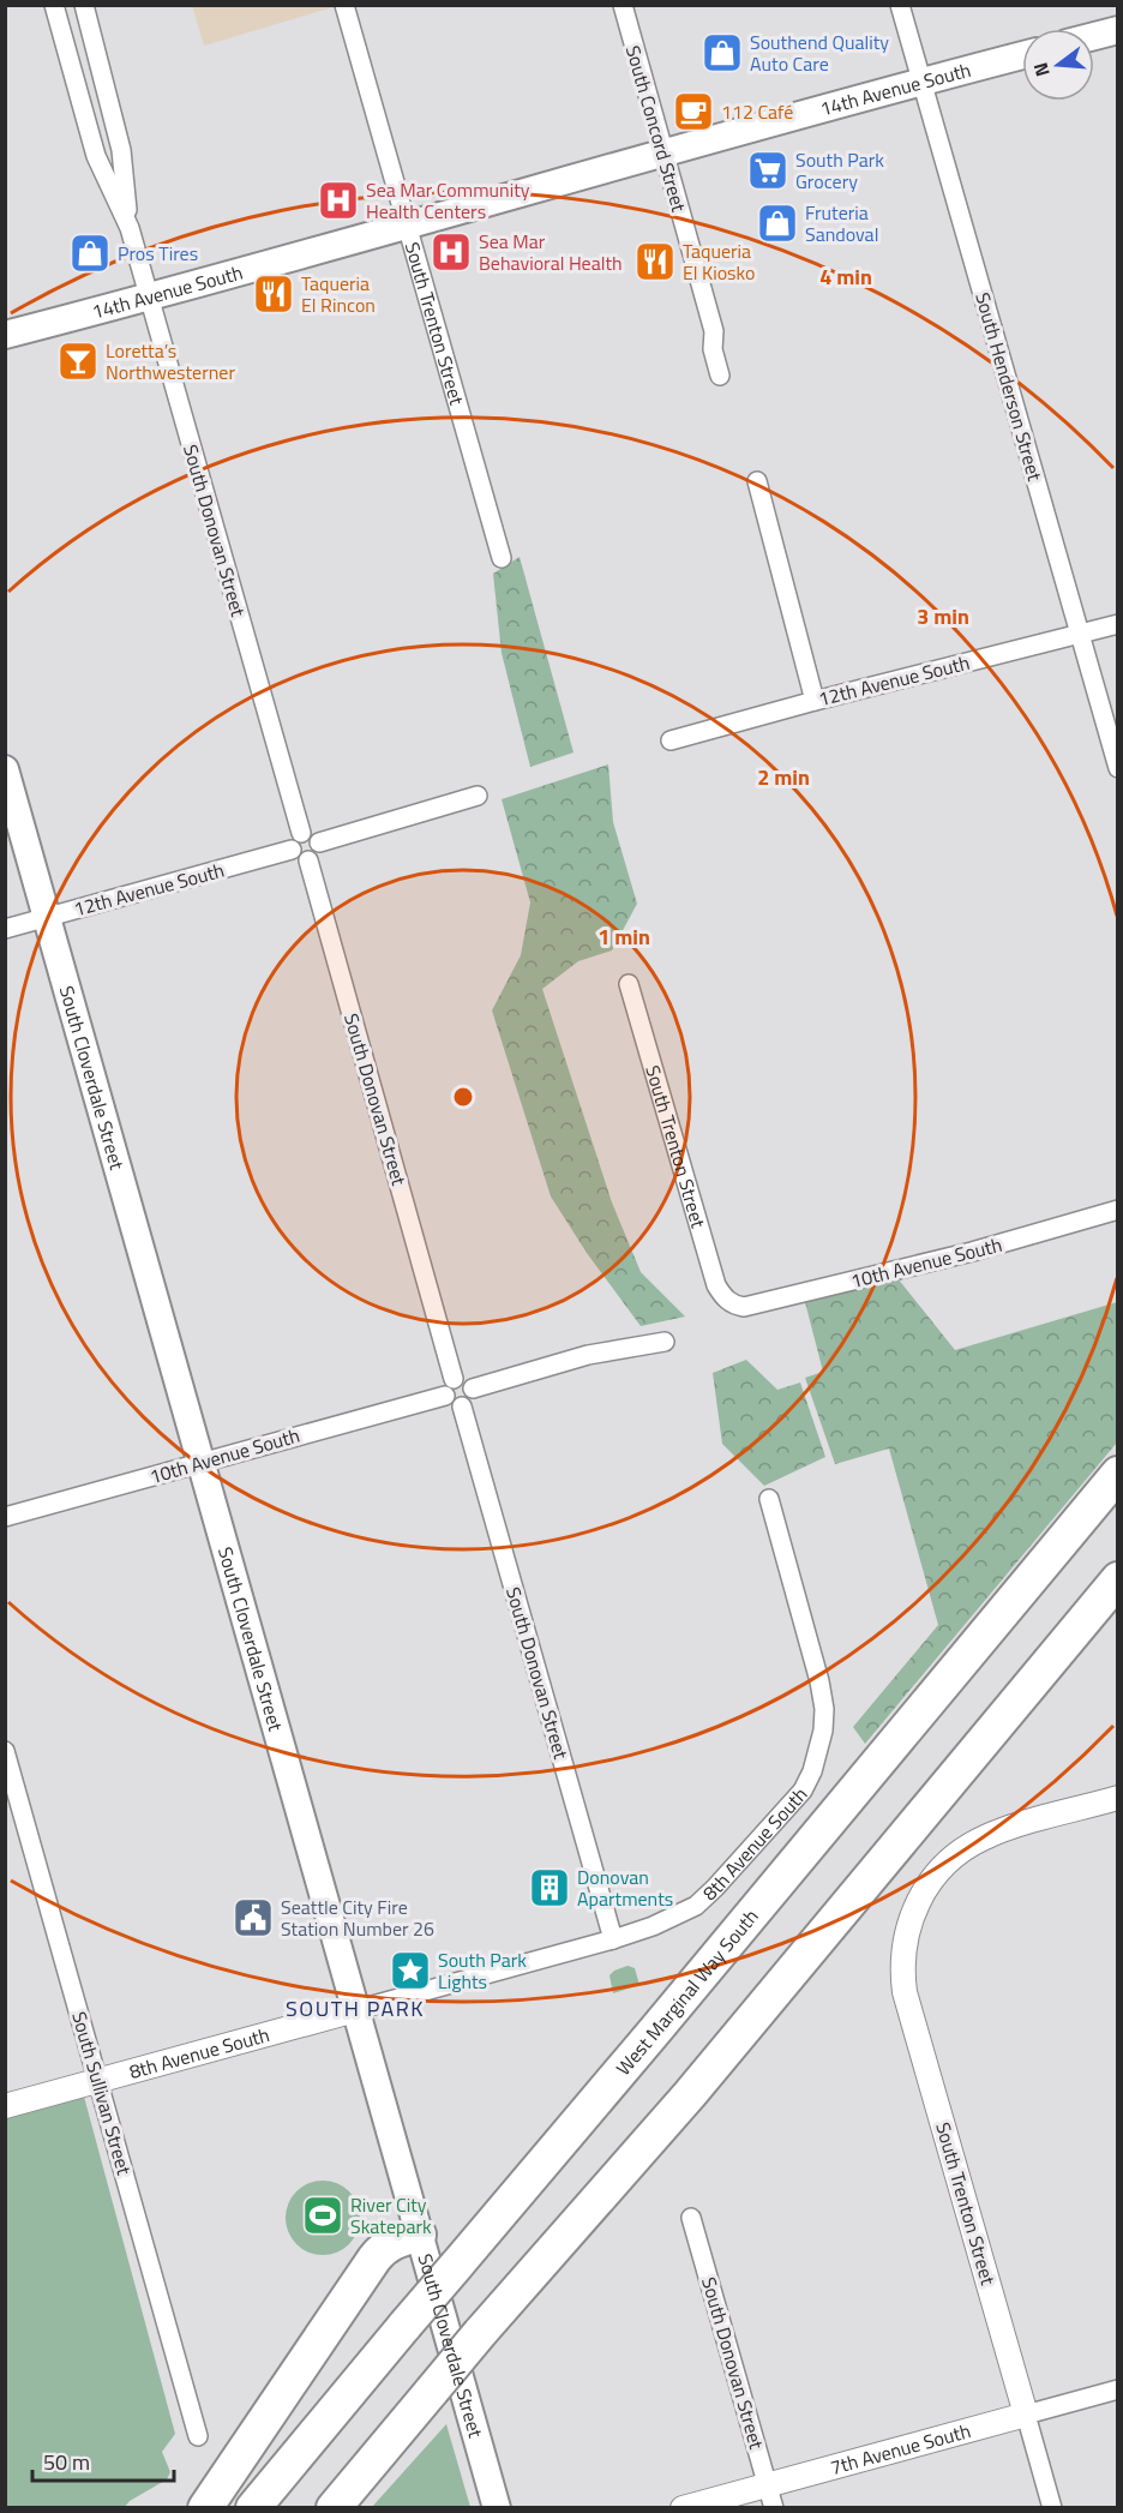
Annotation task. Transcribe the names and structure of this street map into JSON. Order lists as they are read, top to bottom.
{
  "streets": {
    "highway": ["West Marginal Way South"],
    "main road": ["14th Avenue South", "South Cloverdale Street"],
    "street": [
      "South Concord Street",
      "South Trenton Street",
      "South Henderson Street",
      "South Donovan Street",
      "12th Avenue South",
      "10th Avenue South",
      "8th Avenue South",
      "South Sullivan Street",
      "7th Avenue South"
    ]
  },
  "crossings": [
    ["14th Avenue South", "South Concord Street"],
    ["14th Avenue South", "South Trenton Street"],
    ["14th Avenue South", "South Henderson Street"],
    ["14th Avenue South", "South Donovan Street"],
    ["South Trenton Street", "10th Avenue South"],
    ["South Trenton Street", "7th Avenue South"],
    ["South Henderson Street", "12th Avenue South"],
    ["South Donovan Street", "12th Avenue South"],
    ["South Donovan Street", "10th Avenue South"],
    ["South Donovan Street", "8th Avenue South"],
    ["South Donovan Street", "7th Avenue South"],
    ["12th Avenue South", "South Cloverdale Street"],
    ["South Cloverdale Street", "10th Avenue South"],
    ["South Cloverdale Street", "8th Avenue South"],
    ["8th Avenue South", "South Sullivan Street"]
  ],
  "districts": ["SOUTH PARK"],
  "places": {
    "shop": ["Southend Quality Auto Care", "Fruteria Sandoval", "Pros Tires"],
    "cafe": ["112 Café"],
    "supermarket": ["South Park Grocery"],
    "hospital": ["Sea Mar Community Health Centers", "Sea Mar Behavioral Health"],
    "restaurant": ["Taqueria El Kiosko", "Taqueria El Rincon"],
    "bar": ["Loretta’s Northwesterner"],
    "building": ["Donovan Apartments"],
    "public building": ["Seattle City Fire Station Number 26"],
    "place": ["South Park Lights"],
    "sports": ["River City Skatepark"]
  },
  "scale_bar": "50 m",
  "north": "left",
  "rings": [
    "4 min",
    "3 min",
    "2 min",
    "1 min"
  ]
}
